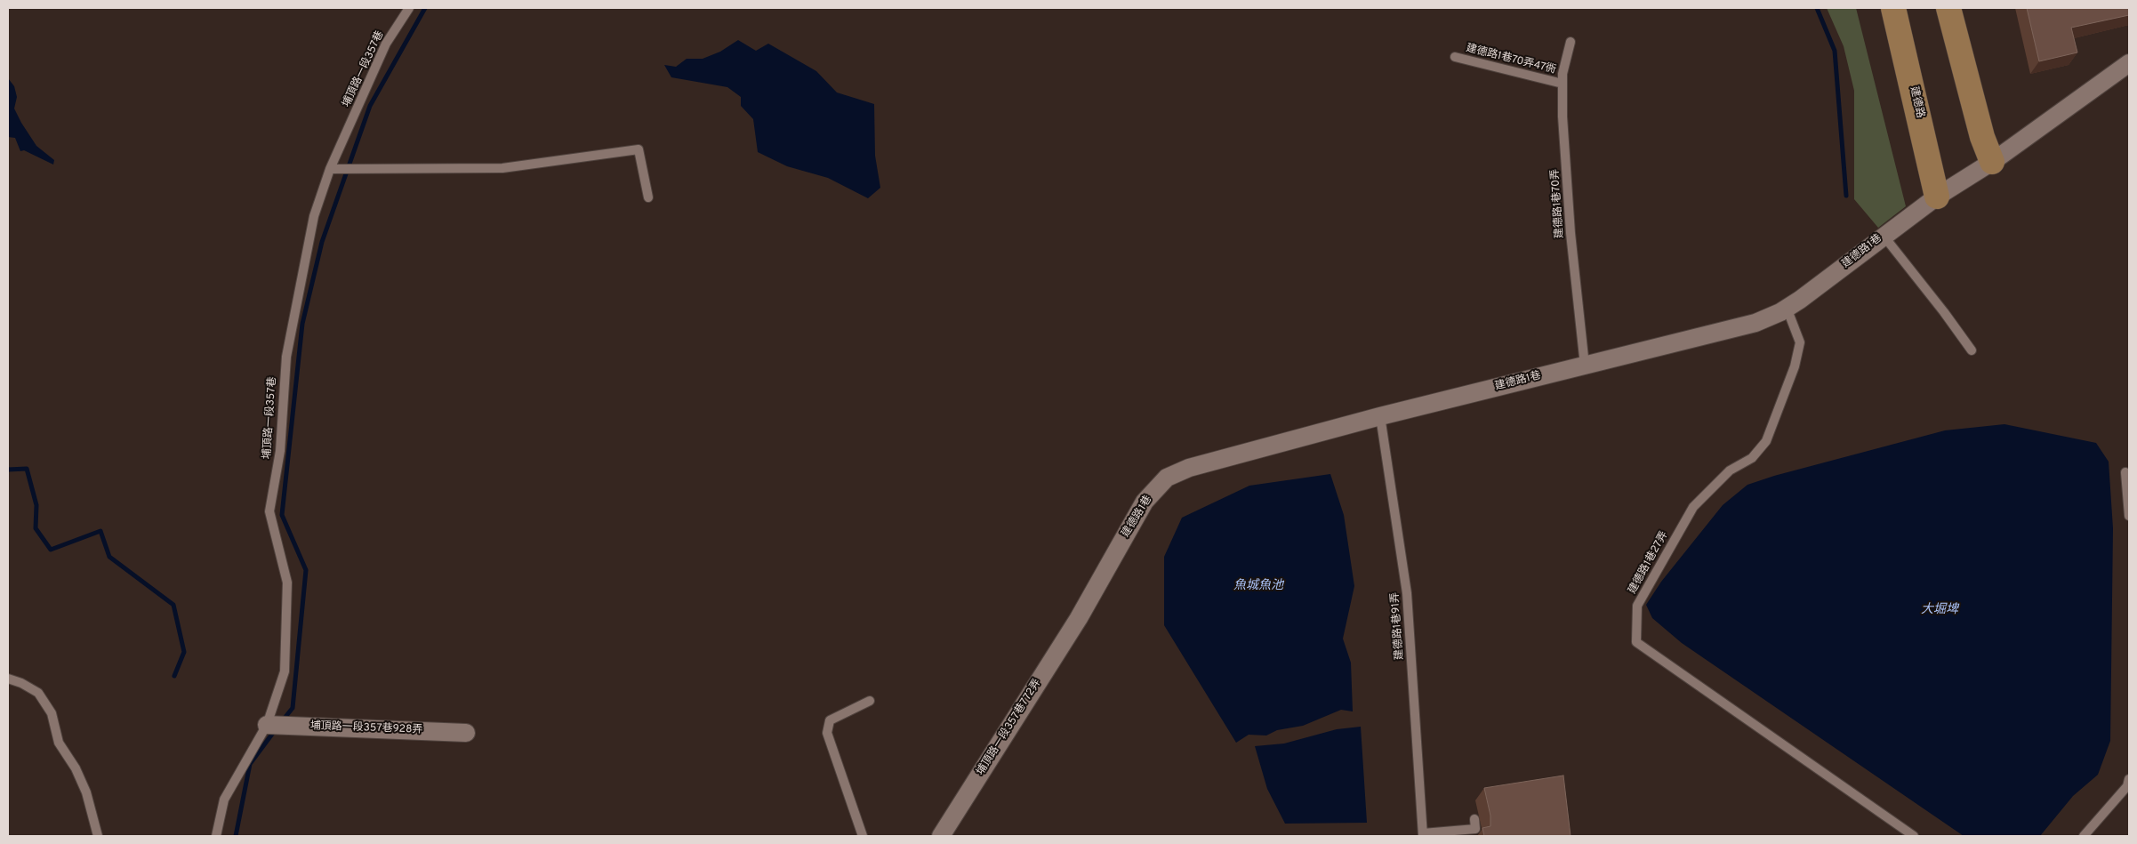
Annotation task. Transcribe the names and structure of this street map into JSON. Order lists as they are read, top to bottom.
{
  "streets": {
    "street": [
      "建德路",
      "建德路1巷",
      "埔頂路一段357巷772弄",
      "埔頂路一段357巷928弄"
    ],
    "lane": [
      "建德路1巷70弄47衖",
      "埔頂路一段357巷",
      "建德路1巷70弄",
      "建德路1巷27弄",
      "建德路1巷91弄"
    ]
  },
  "crossings": [
    ["建德路1巷70弄47衖", "建德路1巷70弄"],
    ["埔頂路一段357巷", "埔頂路一段357巷928弄"],
    ["建德路", "建德路1巷"],
    ["建德路1巷70弄", "建德路1巷"],
    ["建德路1巷", "建德路1巷27弄"],
    ["建德路1巷", "建德路1巷91弄"],
    ["建德路1巷", "埔頂路一段357巷772弄"]
  ],
  "water": ["魚城魚池", "大堀埤"]
}
